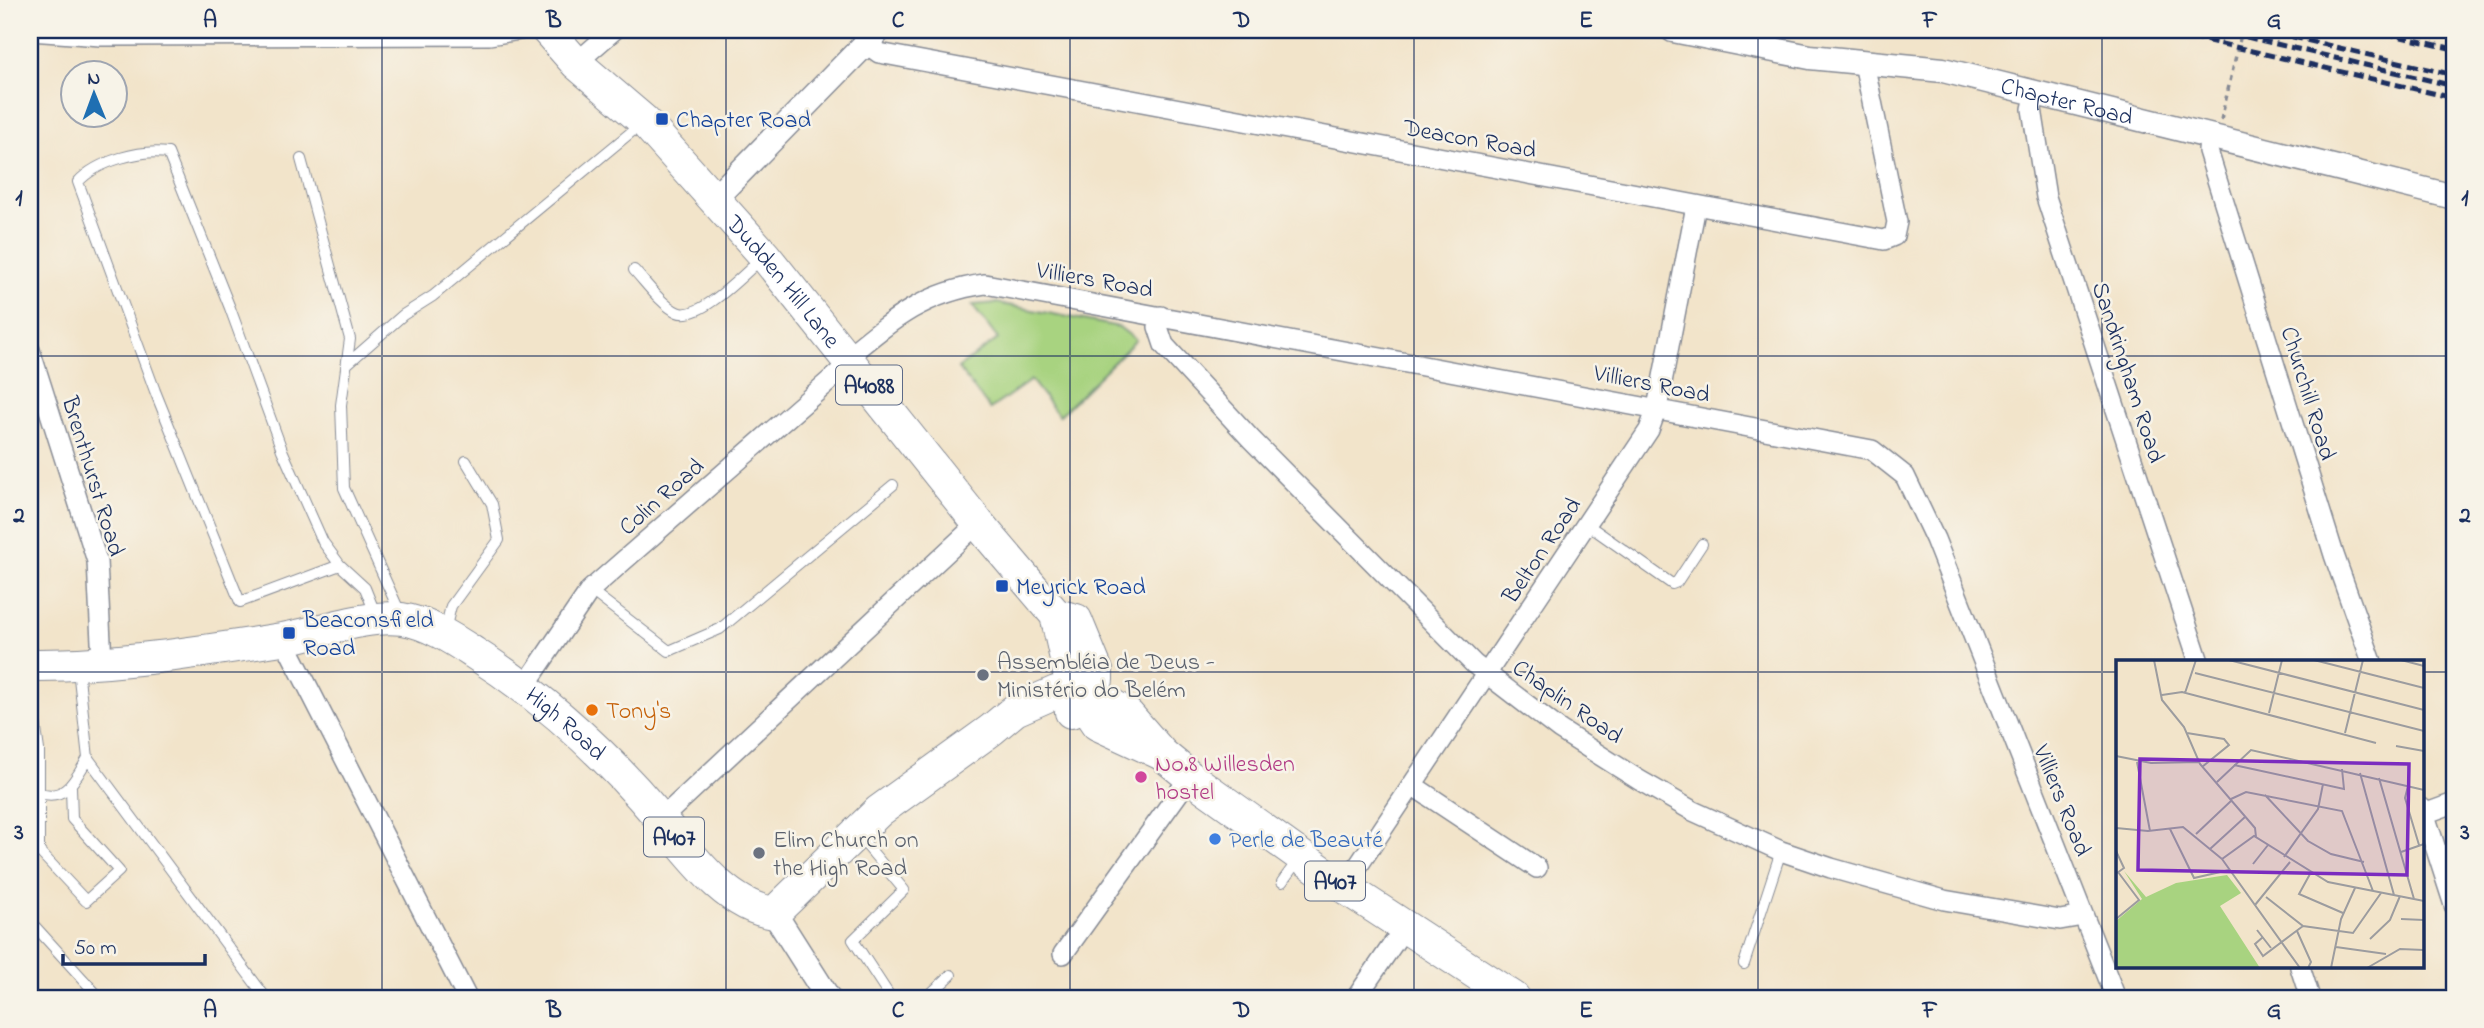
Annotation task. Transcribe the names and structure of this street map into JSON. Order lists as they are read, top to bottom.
{
  "streets": {
    "main road": [
      "Dudden Hill Lane",
      "A4088",
      "High Road",
      "A407"
    ],
    "street": [
      "Chapter Road",
      "Deacon Road",
      "Villiers Road",
      "Sandringham Road",
      "Churchill Road",
      "Brenthurst Road",
      "Colin Road",
      "Belton Road",
      "Chaplin Road"
    ]
  },
  "crossings": [
    ["Chapter Road", "Deacon Road"],
    ["Chapter Road", "Sandringham Road"],
    ["Chapter Road", "Churchill Road"],
    ["Deacon Road", "Belton Road"],
    ["Villiers Road", "Dudden Hill Lane"],
    ["Villiers Road", "Colin Road"],
    ["Villiers Road", "Belton Road"],
    ["Villiers Road", "Chaplin Road"],
    ["Dudden Hill Lane", "Colin Road"],
    ["Dudden Hill Lane", "A407"],
    ["Colin Road", "High Road"],
    ["Belton Road", "Chaplin Road"],
    ["Belton Road", "A407"],
    ["High Road", "A407"]
  ],
  "places": {
    "transit": ["Chapter Road", "Meyrick Road", "Beaconsfield Road"],
    "other": [
      "Assembléia de Deus - Ministério do Belém",
      "Tony's",
      "No.8 Willesden hostel",
      "Perle de Beauté",
      "Elim Church on the High Road"
    ]
  },
  "scale_bar": "50 m",
  "north": "top",
  "grid": {
    "columns": [
      "A",
      "B",
      "C",
      "D",
      "E",
      "F",
      "G"
    ],
    "rows": ["1", "2", "3"]
  }
}
